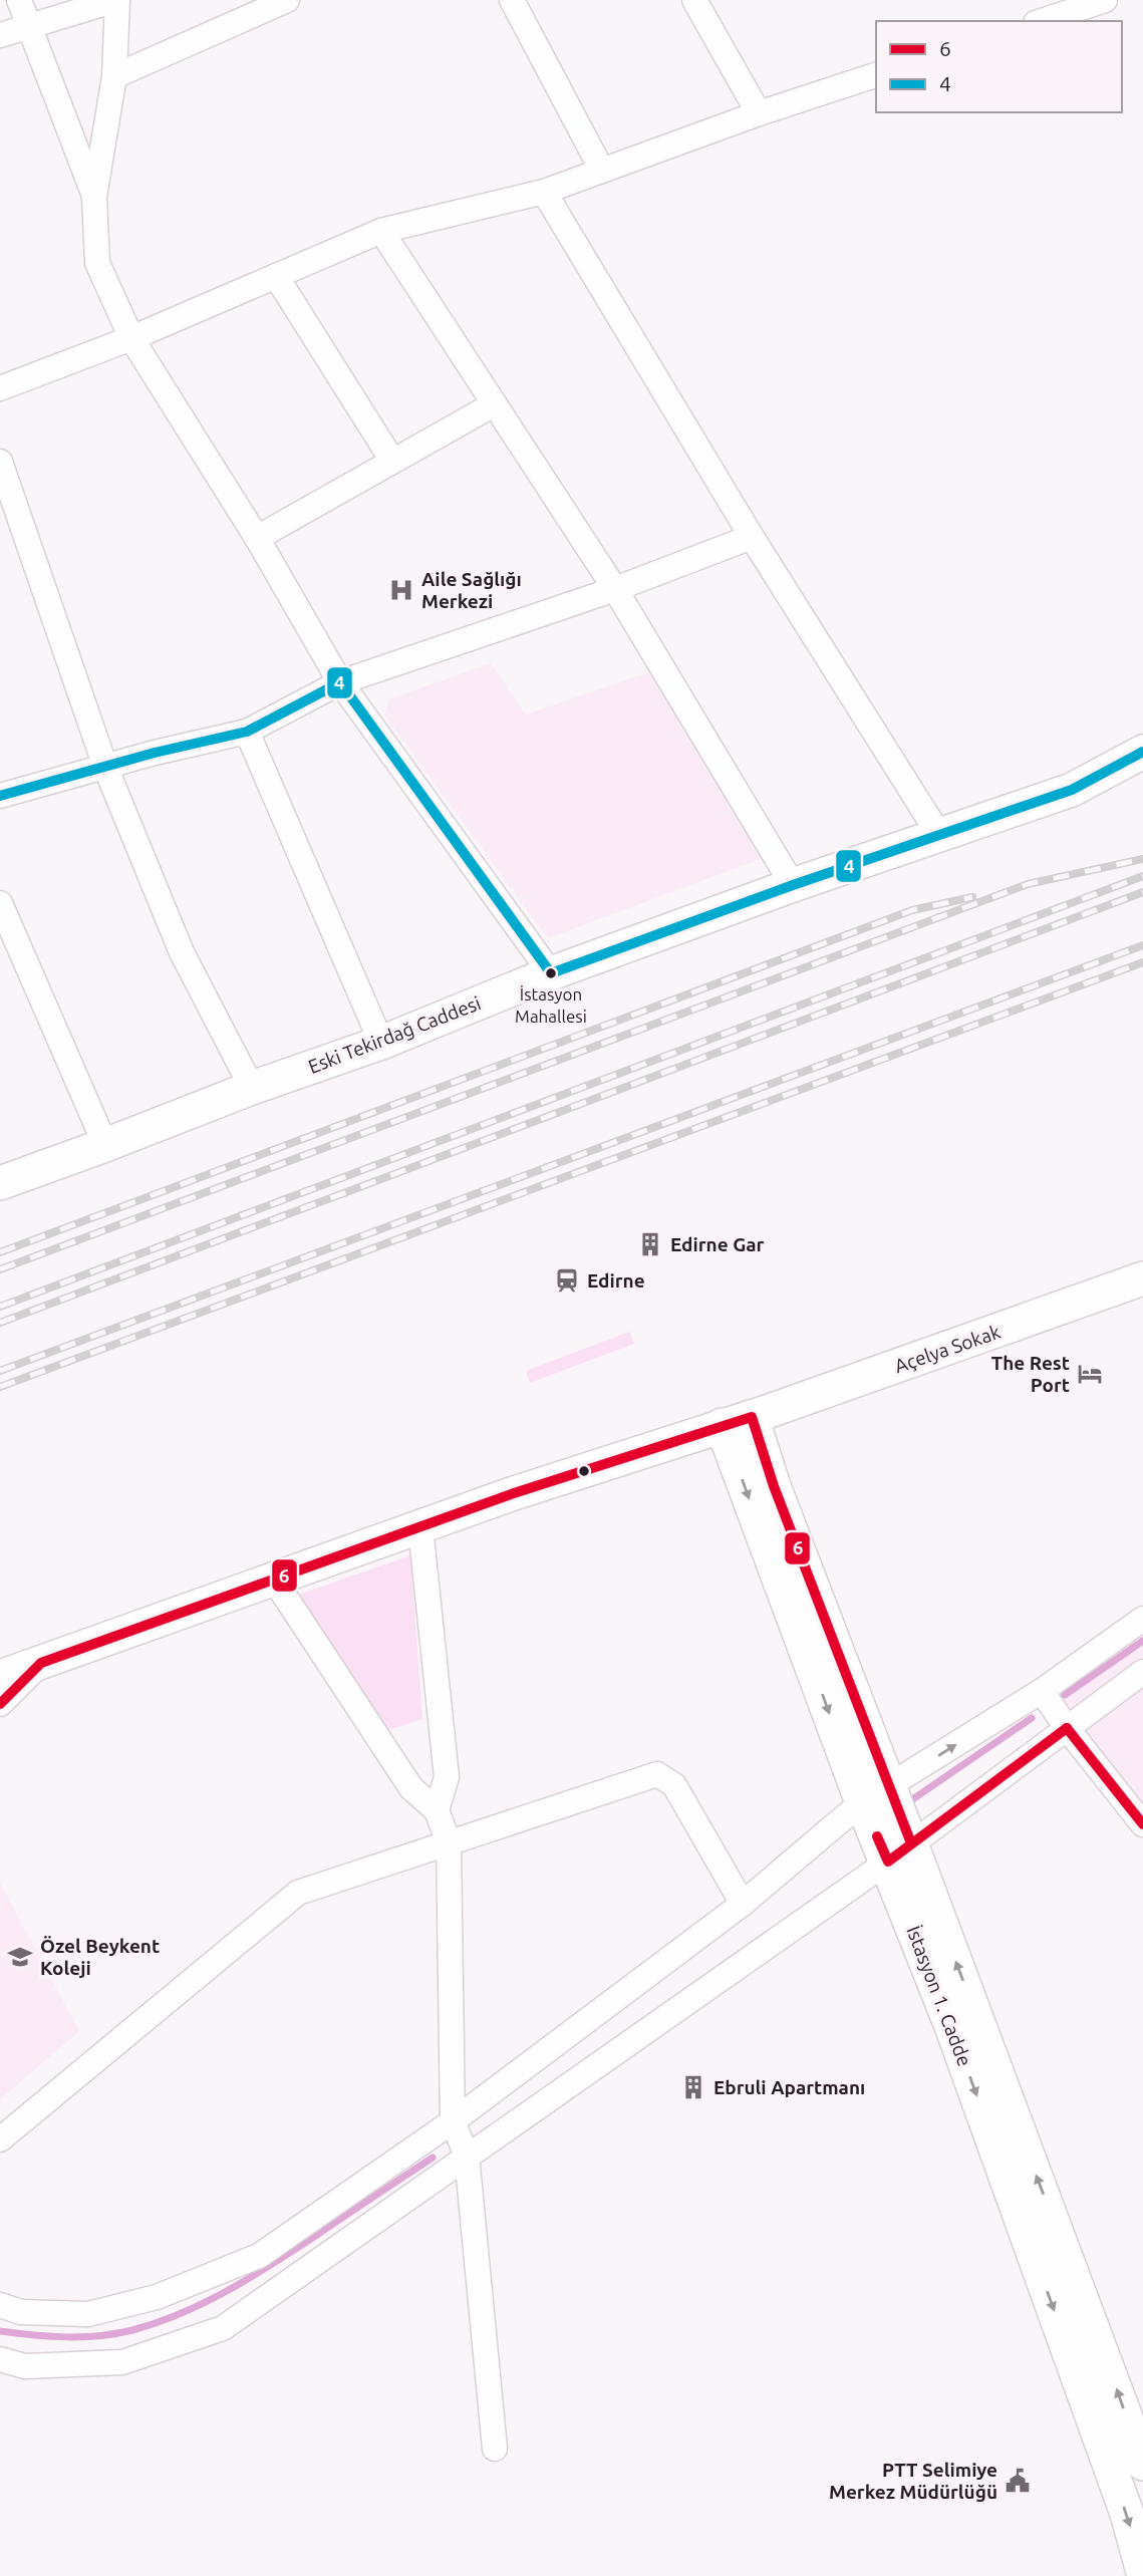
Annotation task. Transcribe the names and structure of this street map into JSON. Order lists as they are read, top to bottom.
{
  "streets": {
    "main road": ["Eski Tekirdağ Caddesi", "Açelya Sokak", "İstasyon 1. Cadde"]
  },
  "crossings": [
    ["Açelya Sokak", "İstasyon 1. Cadde"]
  ],
  "places": {
    "hospital": ["Aile Sağlığı Merkezi"],
    "other": ["İstasyon Mahallesi"],
    "building": ["Edirne Gar", "Ebruli Apartmanı"],
    "station": ["Edirne"],
    "hotel": ["The Rest Port"],
    "school or university": ["Özel Beykent Koleji"],
    "public building": ["PTT Selimiye Merkez Müdürlüğü"]
  },
  "lines": ["transit line 4", "transit line 6"],
  "legend": ["6", "4"]
}
